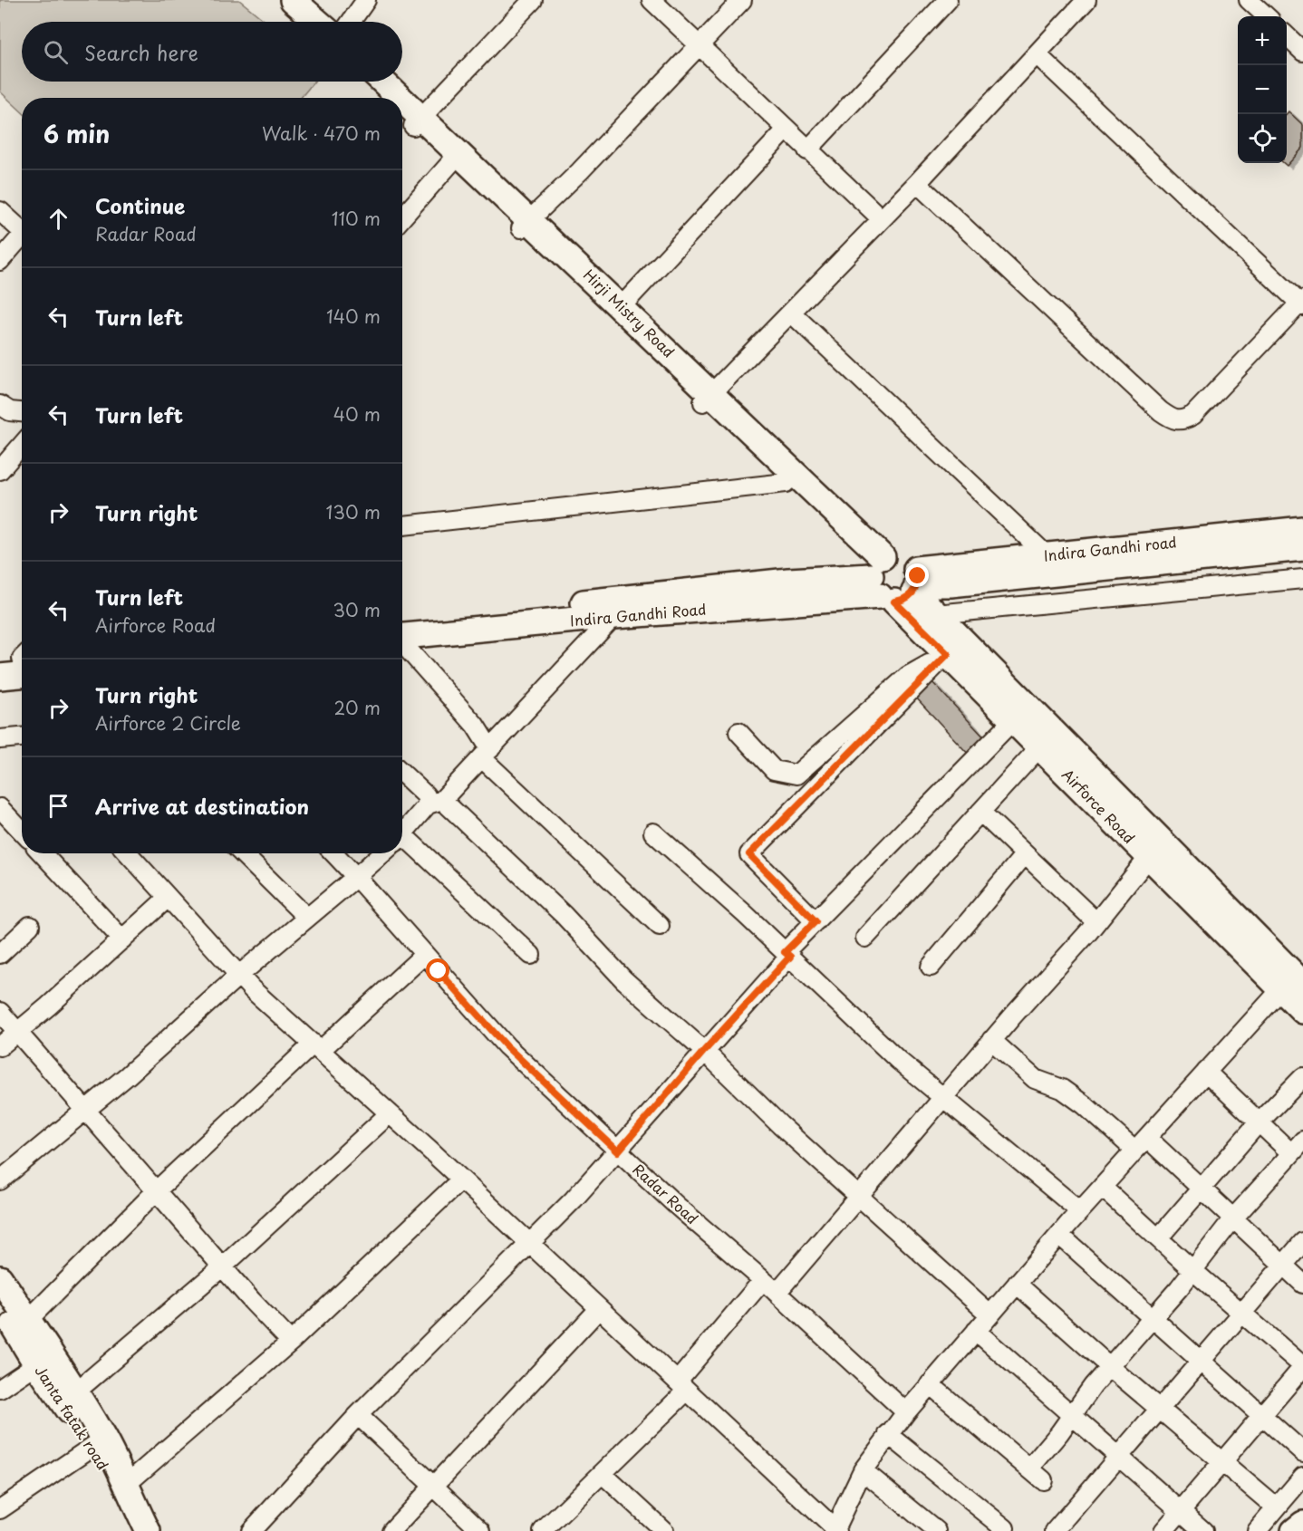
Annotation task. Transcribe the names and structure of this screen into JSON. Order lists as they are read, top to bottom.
{
  "streets": {
    "main road": [
      "Hirji Mistry Road",
      "Indira Gandhi road",
      "Indira Gandhi Road",
      "Airforce Road",
      "Janta fatak road"
    ],
    "street": ["Radar Road"]
  },
  "crossings": [
    ["Hirji Mistry Road", "Indira Gandhi road"],
    ["Hirji Mistry Road", "Indira Gandhi Road"],
    ["Hirji Mistry Road", "Airforce Road"],
    ["Indira Gandhi road", "Indira Gandhi Road"],
    ["Indira Gandhi road", "Airforce Road"],
    ["Indira Gandhi Road", "Airforce Road"]
  ],
  "page": {
    "map_buttons": ["+", "−"],
    "search": "Search here",
    "heading": ["6 min", "Walk · 470 m"],
    "list": [
      ["Continue", "Radar Road", "110 m"],
      ["Turn left", "140 m"],
      ["Turn left", "40 m"],
      ["Turn right", "130 m"],
      ["Turn left", "Airforce Road", "30 m"],
      ["Turn right", "Airforce 2 Circle", "20 m"],
      "Arrive at destination"
    ]
  }
}
